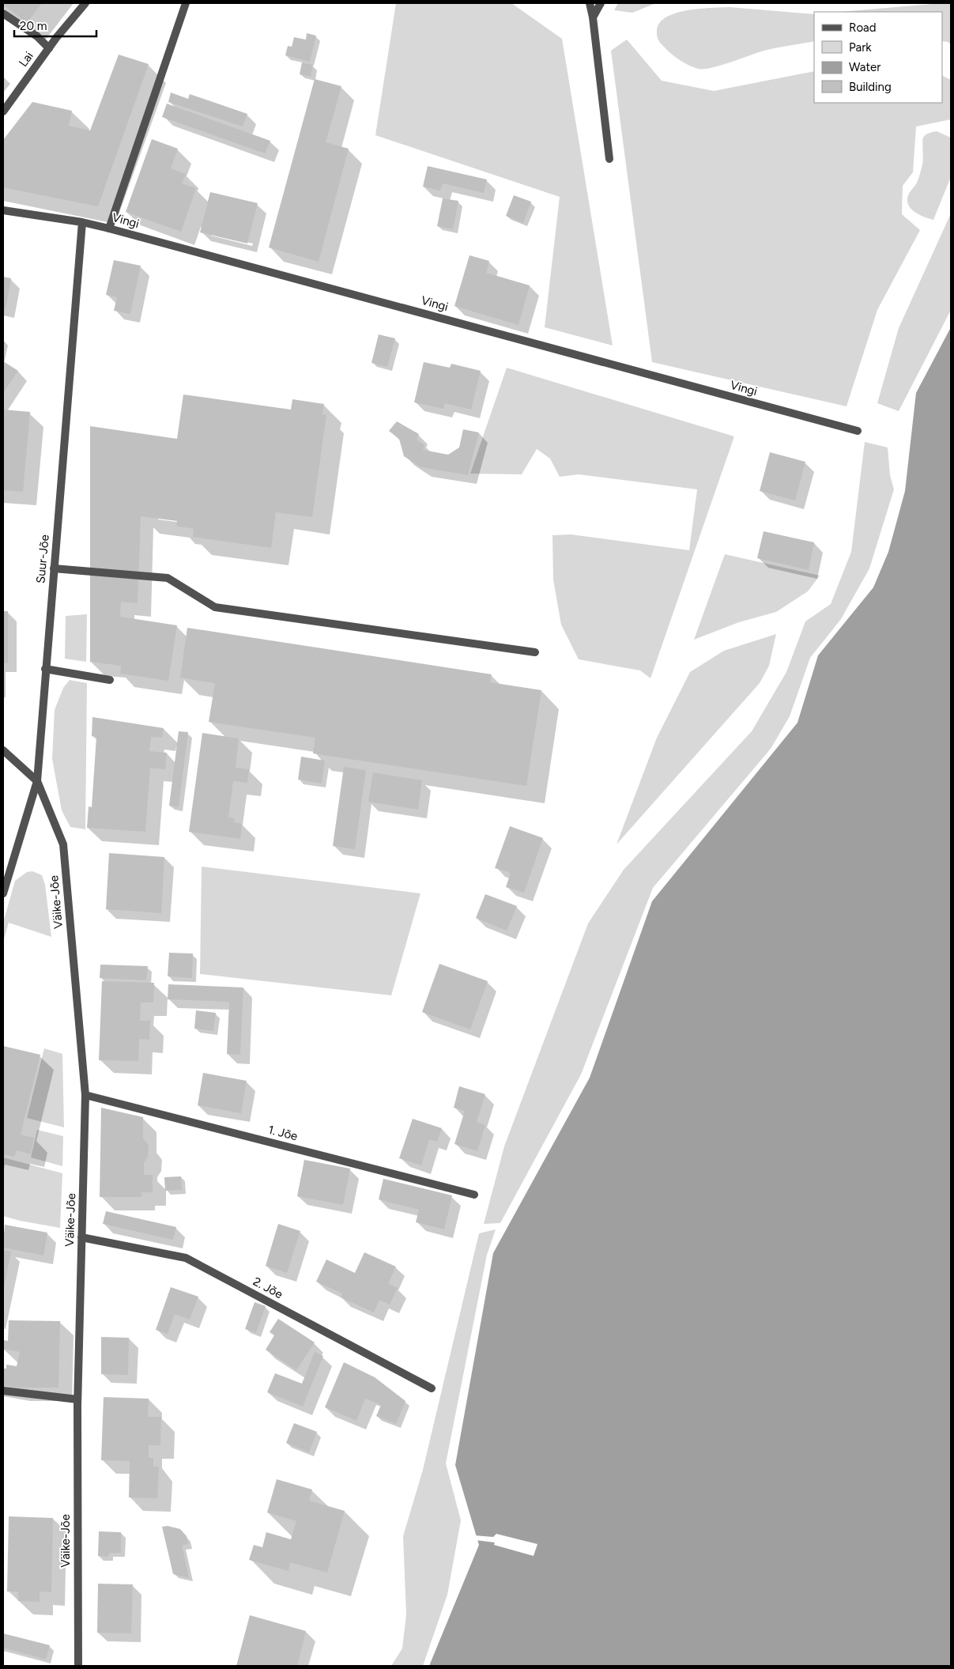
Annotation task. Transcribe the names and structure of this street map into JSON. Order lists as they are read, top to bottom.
{
  "streets": {
    "street": [
      "Lai",
      "Vingi",
      "Suur-Jõe",
      "Väike-Jõe",
      "1. Jõe",
      "2. Jõe"
    ]
  },
  "crossings": [
    ["Vingi", "Suur-Jõe"],
    ["Suur-Jõe", "Väike-Jõe"],
    ["Väike-Jõe", "1. Jõe"],
    ["Väike-Jõe", "2. Jõe"]
  ],
  "legend": [
    "Road",
    "Park",
    "Water",
    "Building"
  ],
  "scale_bar": "20 m"
}
